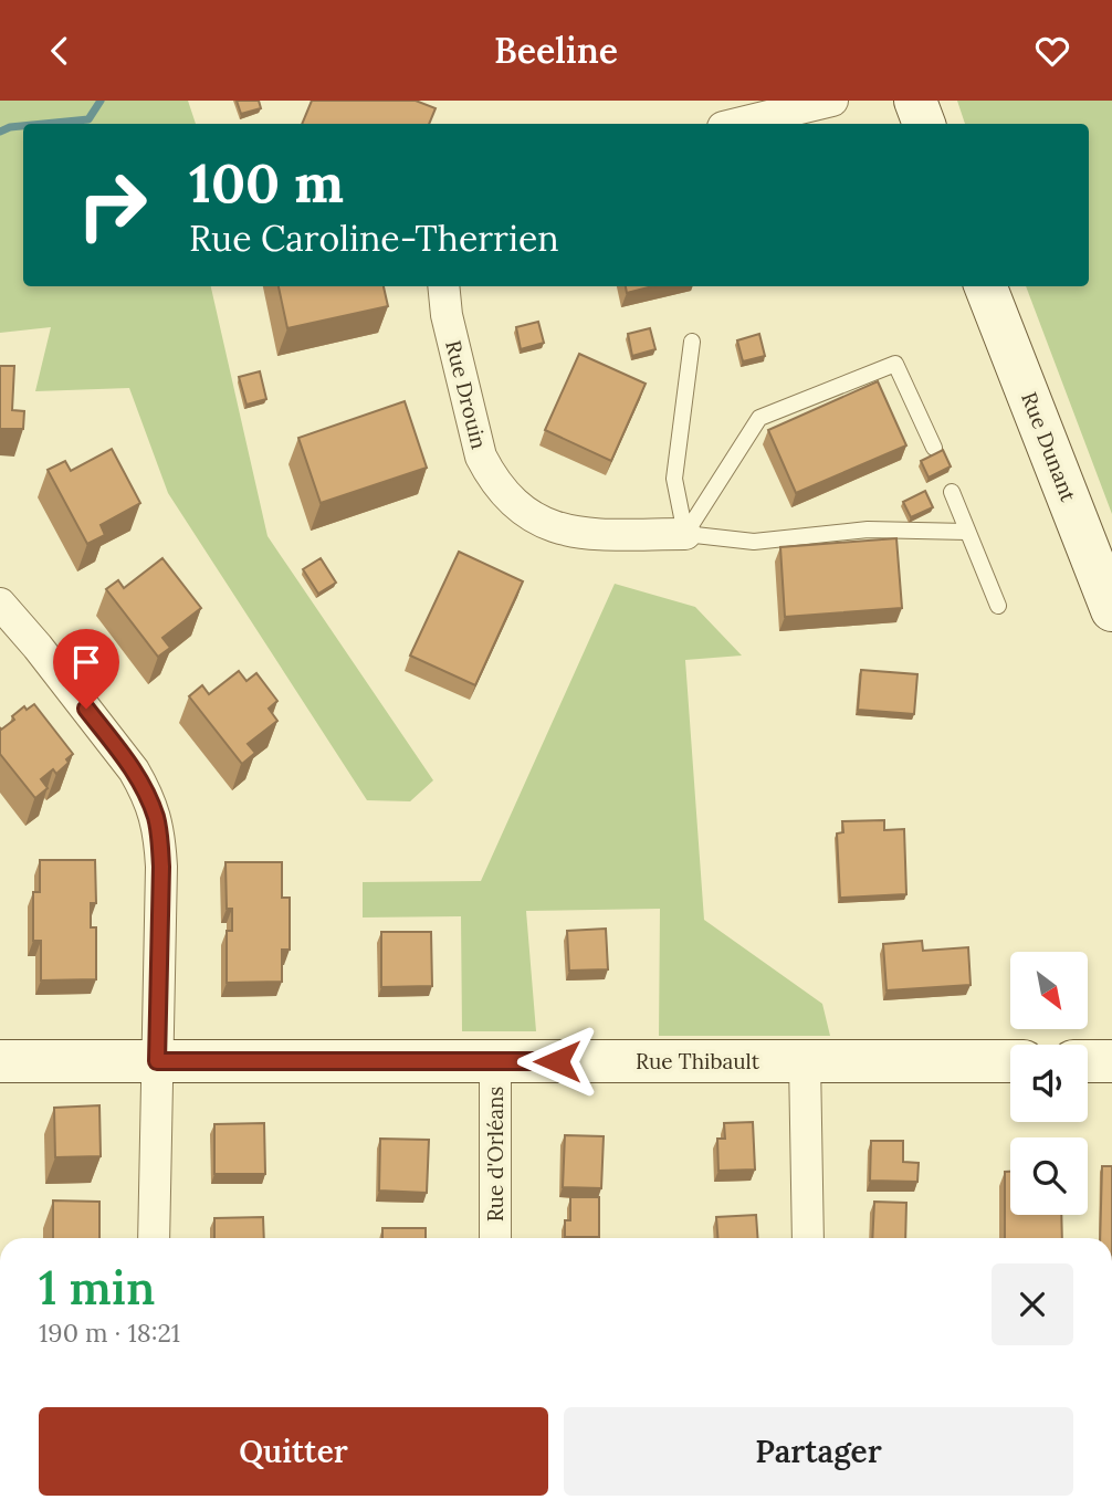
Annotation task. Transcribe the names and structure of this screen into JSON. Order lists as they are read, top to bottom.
{
  "streets": {
    "street": [
      "Rue Drouin",
      "Rue Dunant",
      "Rue Thibault",
      "Rue d'Orléans"
    ]
  },
  "crossings": [
    ["Rue Thibault", "Rue d'Orléans"]
  ],
  "north": "bottom right",
  "page": {
    "header": "Beeline",
    "turn": ["100 m", "Rue Caroline-Therrien"],
    "heading": ["1 min", "190 m · 18:21"],
    "buttons": ["Quitter", "Partager"]
  }
}
